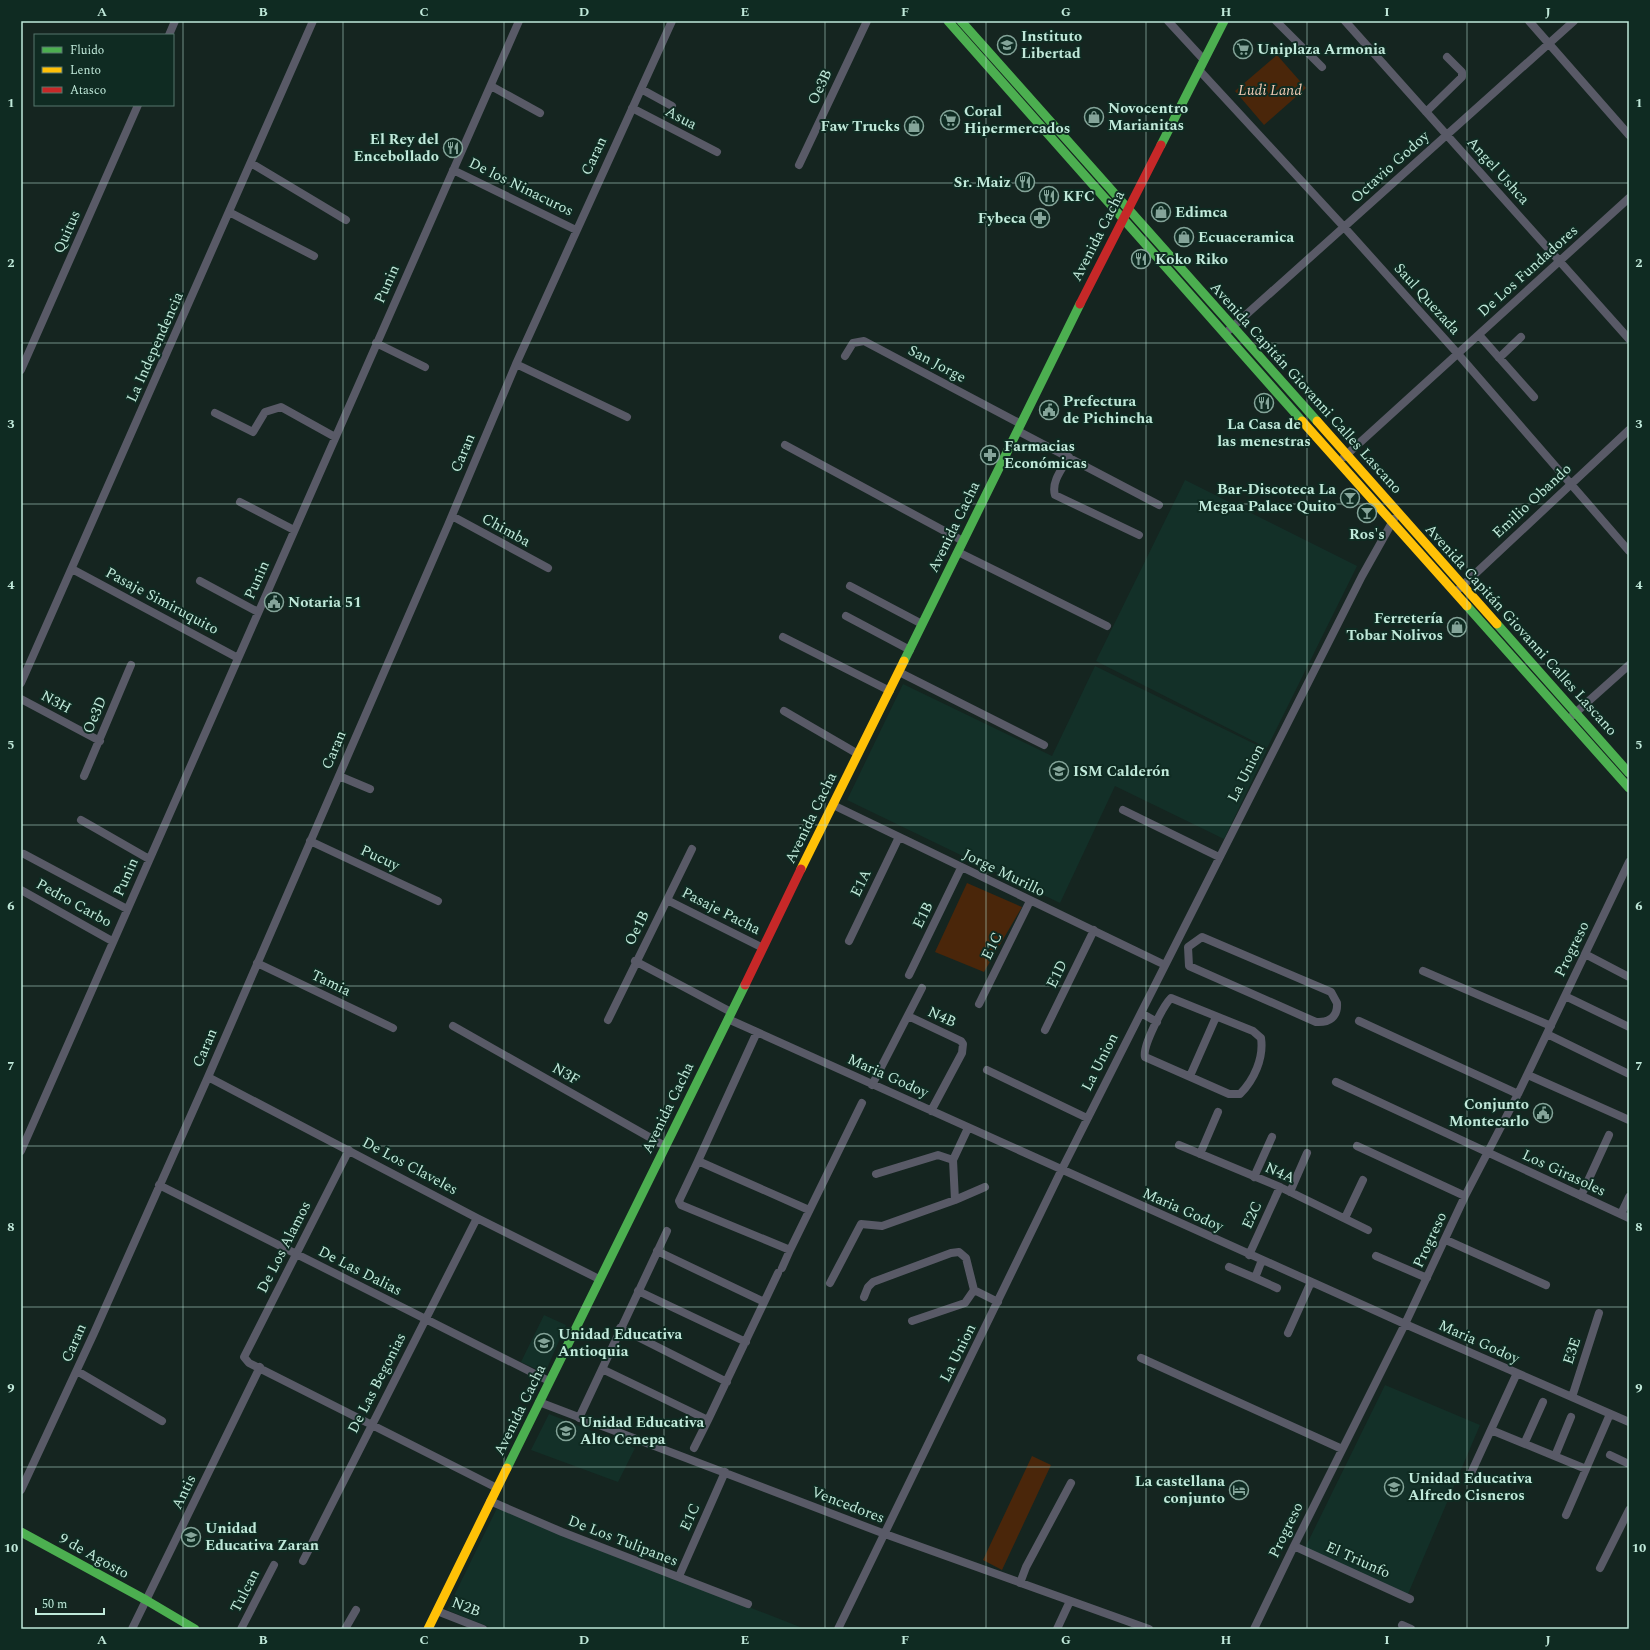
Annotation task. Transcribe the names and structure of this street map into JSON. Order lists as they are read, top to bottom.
{
  "streets": {
    "main road": ["Avenida Cacha", "Avenida Capitán Giovanni Calles Lascano", "9 de Agosto"],
    "street": [
      "Oe3B",
      "Asua",
      "Caran",
      "Octavio Godoy",
      "Angel Ushca",
      "De los Ninacuros",
      "Quitus",
      "De Los Fundadores",
      "Punin",
      "Saul Quezada",
      "La Independencia",
      "San Jorge",
      "Emilio Obando",
      "Chimba",
      "Pasaje Simiruquito",
      "N3H",
      "Oe3D",
      "La Union",
      "Pucuy",
      "Jorge Murillo",
      "E1A",
      "Pedro Carbo",
      "Pasaje Pacha",
      "E1B",
      "Oe1B",
      "E1C",
      "Progreso",
      "E1D",
      "Tamia",
      "N4B",
      "N3F",
      "Maria Godoy",
      "De Los Claveles",
      "N4A",
      "Los Girasoles",
      "E2C",
      "De Los Alamos",
      "De Las Dalias",
      "E3E",
      "De Las Begonias",
      "Antis",
      "Vencedores",
      "De Los Tulipanes",
      "El Triunfo",
      "Tulcan",
      "N2B"
    ]
  },
  "crossings": [
    ["Asua", "Caran"],
    ["Caran", "De los Ninacuros"],
    ["Caran", "Chimba"],
    ["Caran", "Pucuy"],
    ["Caran", "Tamia"],
    ["Caran", "De Los Claveles"],
    ["Caran", "De Las Dalias"],
    ["Octavio Godoy", "Angel Ushca"],
    ["Octavio Godoy", "Saul Quezada"],
    ["Octavio Godoy", "Avenida Capitán Giovanni Calles Lascano"],
    ["Angel Ushca", "De Los Fundadores"],
    ["De los Ninacuros", "Punin"],
    ["Avenida Cacha", "Saul Quezada"],
    ["Avenida Cacha", "San Jorge"],
    ["Avenida Cacha", "Avenida Capitán Giovanni Calles Lascano"],
    ["Avenida Cacha", "Jorge Murillo"],
    ["Avenida Cacha", "Pasaje Pacha"],
    ["Avenida Cacha", "N3F"],
    ["Avenida Cacha", "Maria Godoy"],
    ["Avenida Cacha", "De Los Claveles"],
    ["Avenida Cacha", "De Las Dalias"],
    ["Avenida Cacha", "Vencedores"],
    ["Avenida Cacha", "De Los Tulipanes"],
    ["Avenida Cacha", "N2B"],
    ["De Los Fundadores", "Saul Quezada"],
    ["De Los Fundadores", "Avenida Capitán Giovanni Calles Lascano"],
    ["Punin", "Pasaje Simiruquito"],
    ["Punin", "Pedro Carbo"],
    ["Saul Quezada", "Emilio Obando"],
    ["La Independencia", "Pasaje Simiruquito"],
    ["Avenida Capitán Giovanni Calles Lascano", "Emilio Obando"],
    ["Avenida Capitán Giovanni Calles Lascano", "La Union"],
    ["N3H", "Oe3D"],
    ["La Union", "Jorge Murillo"],
    ["La Union", "Maria Godoy"],
    ["La Union", "Vencedores"],
    ["Jorge Murillo", "E1A"],
    ["Jorge Murillo", "E1B"],
    ["Jorge Murillo", "E1C"],
    ["Jorge Murillo", "E1D"],
    ["Pasaje Pacha", "Oe1B"],
    ["Oe1B", "Maria Godoy"],
    ["E1C", "Vencedores"],
    ["Progreso", "Maria Godoy"],
    ["Progreso", "Los Girasoles"],
    ["Progreso", "El Triunfo"],
    ["N4B", "Maria Godoy"],
    ["Maria Godoy", "E2C"],
    ["Maria Godoy", "E3E"],
    ["De Los Claveles", "De Los Alamos"],
    ["De Los Claveles", "De Las Begonias"],
    ["N4A", "E2C"],
    ["De Los Alamos", "De Las Dalias"],
    ["De Los Alamos", "Antis"],
    ["De Las Dalias", "De Las Begonias"],
    ["Antis", "9 de Agosto"]
  ],
  "parks": ["Ludi Land"],
  "places": {
    "school or university": [
      "Instituto Libertad",
      "ISM Calderón",
      "Unidad Educativa Antioquia",
      "Unidad Educativa Alto Cenepa",
      "Unidad Educativa Alfredo Cisneros",
      "Unidad Educativa Zaran"
    ],
    "supermarket": ["Uniplaza Armonia", "Coral Hipermercados"],
    "shop": [
      "Novocentro Marianitas",
      "Faw Trucks",
      "Edimca",
      "Ecuaceramica",
      "Ferretería Tobar Nolivos"
    ],
    "restaurant": [
      "El Rey del Encebollado",
      "Sr. Maiz",
      "KFC",
      "Koko Riko",
      "La Casa de las menestras"
    ],
    "pharmacy": ["Fybeca", "Farmacias Económicas"],
    "public building": ["Prefectura de Pichincha", "Notaria 51", "Conjunto Montecarlo"],
    "bar": ["Bar-Discoteca La Megaa Palace Quito", "Ros's"],
    "hotel": ["La castellana conjunto"]
  },
  "legend": ["Fluido", "Lento", "Atasco"],
  "scale_bar": "50 m",
  "grid": {
    "columns": [
      "A",
      "B",
      "C",
      "D",
      "E",
      "F",
      "G",
      "H",
      "I",
      "J"
    ],
    "rows": [
      "1",
      "2",
      "3",
      "4",
      "5",
      "6",
      "7",
      "8",
      "9",
      "10"
    ]
  }
}
